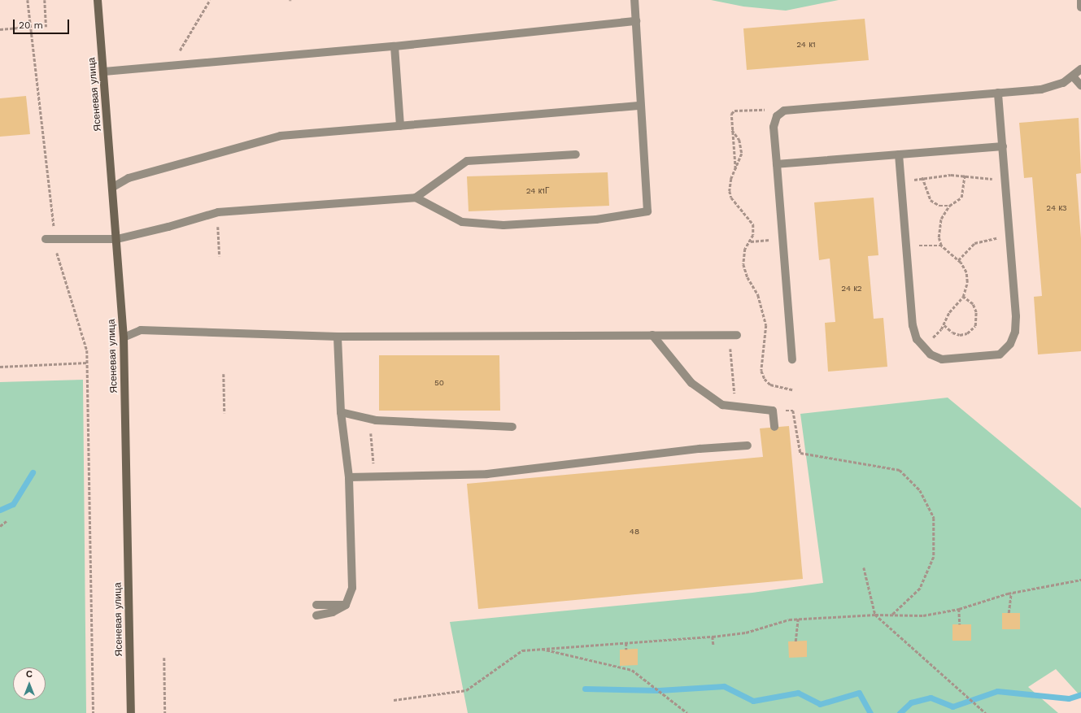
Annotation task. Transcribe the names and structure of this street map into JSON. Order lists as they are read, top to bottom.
{
  "streets": {
    "main road": ["Ясеневая улица"]
  },
  "house_numbers": [
    "24 к1",
    "24 к1Г",
    "24 к3",
    "24 к2",
    "50",
    "48"
  ],
  "scale_bar": "20 m",
  "north": "top"
}
